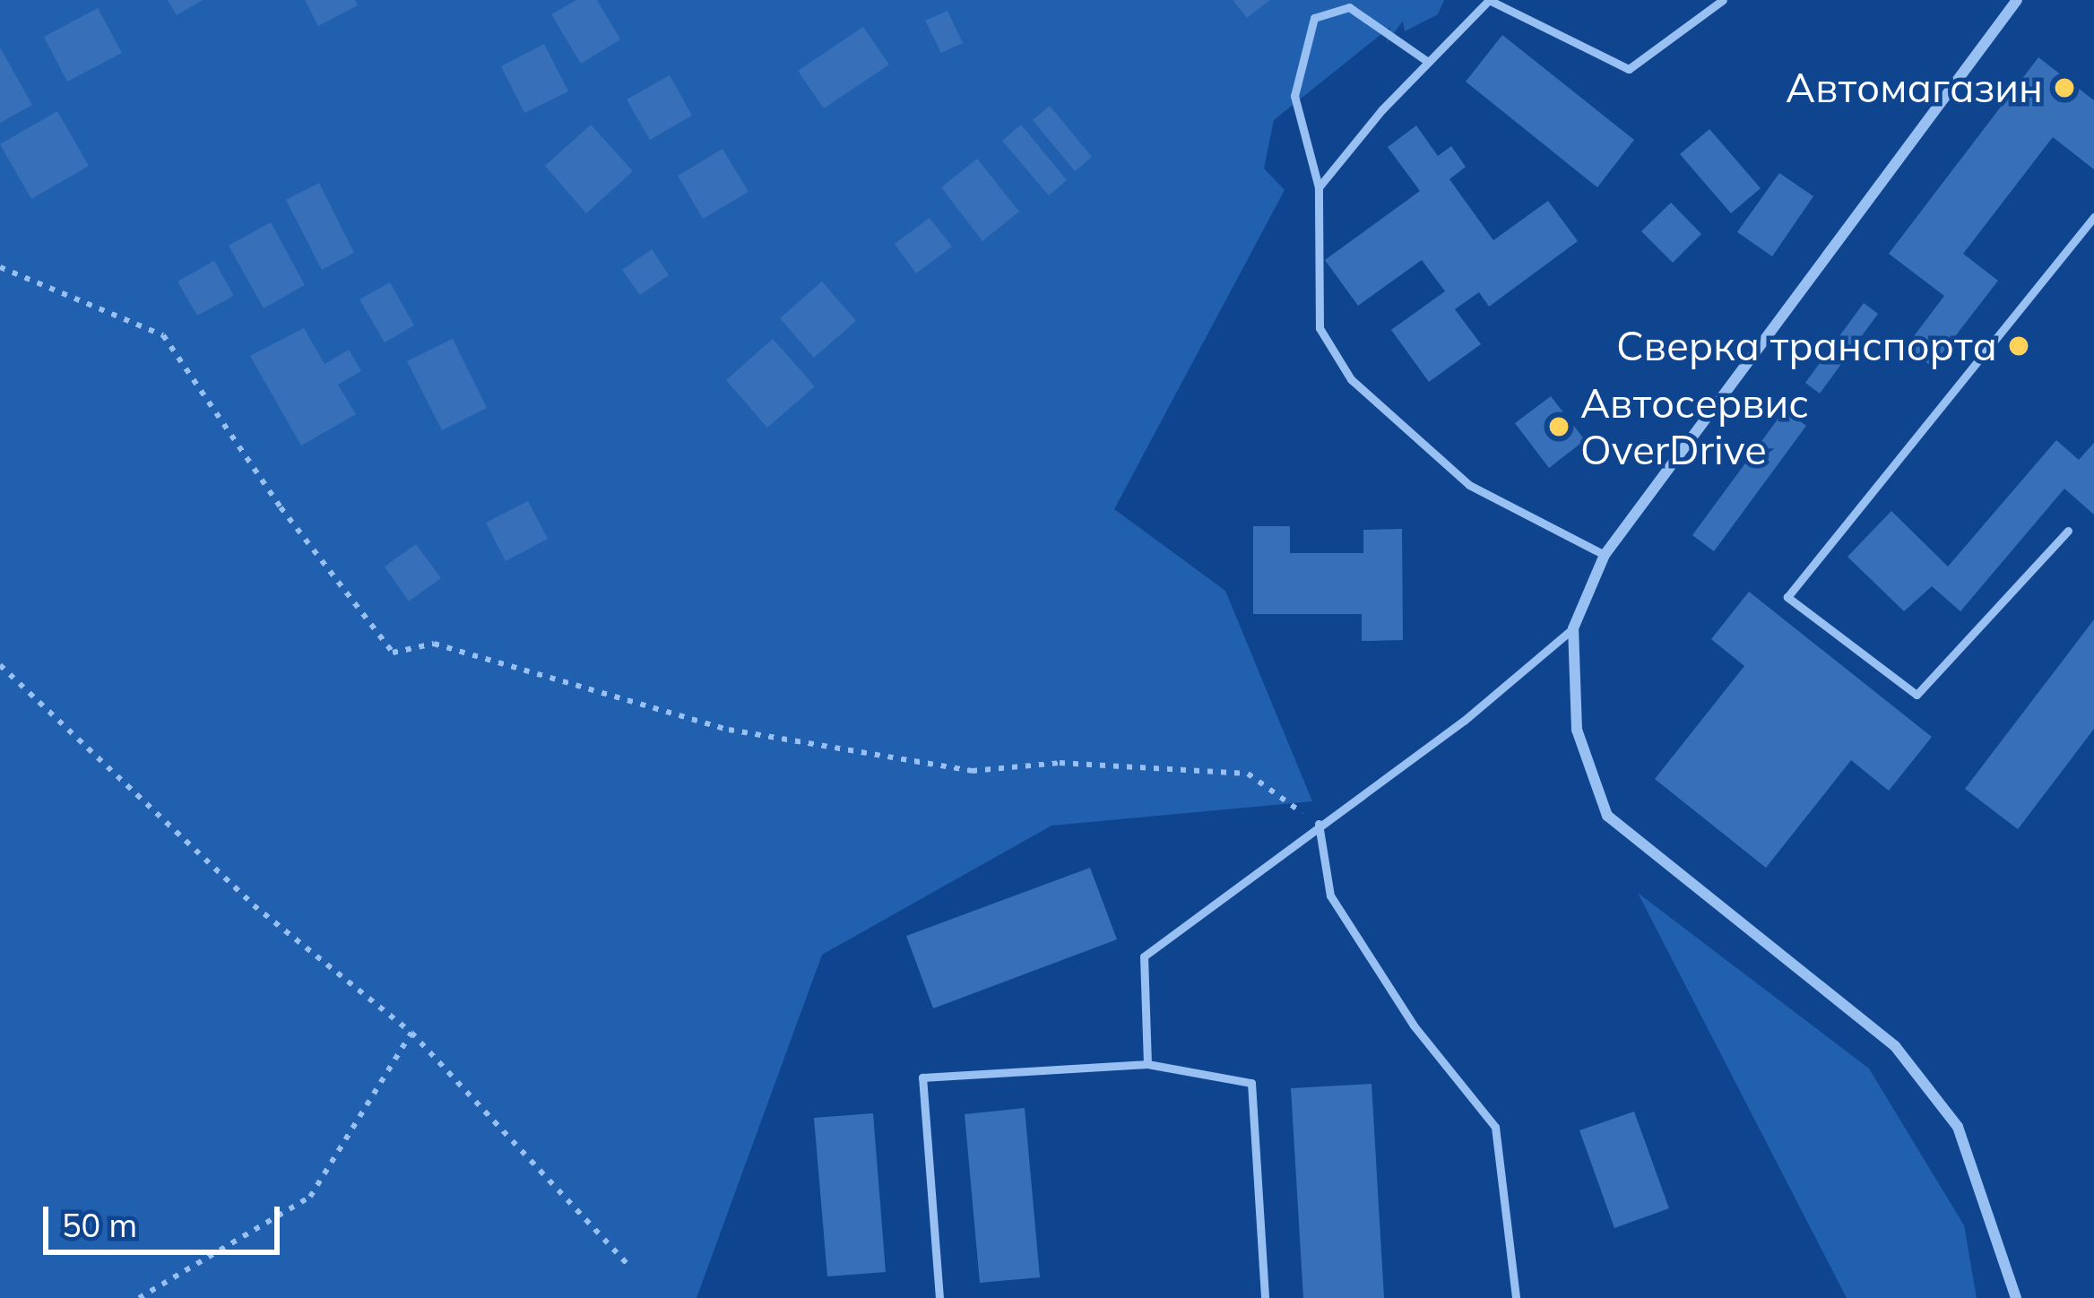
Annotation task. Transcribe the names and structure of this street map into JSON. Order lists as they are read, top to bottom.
{
  "places": ["Автомагазин", "Сверка транспорта", "Автосервис OverDrive"],
  "scale_bar": "50 m"
}
